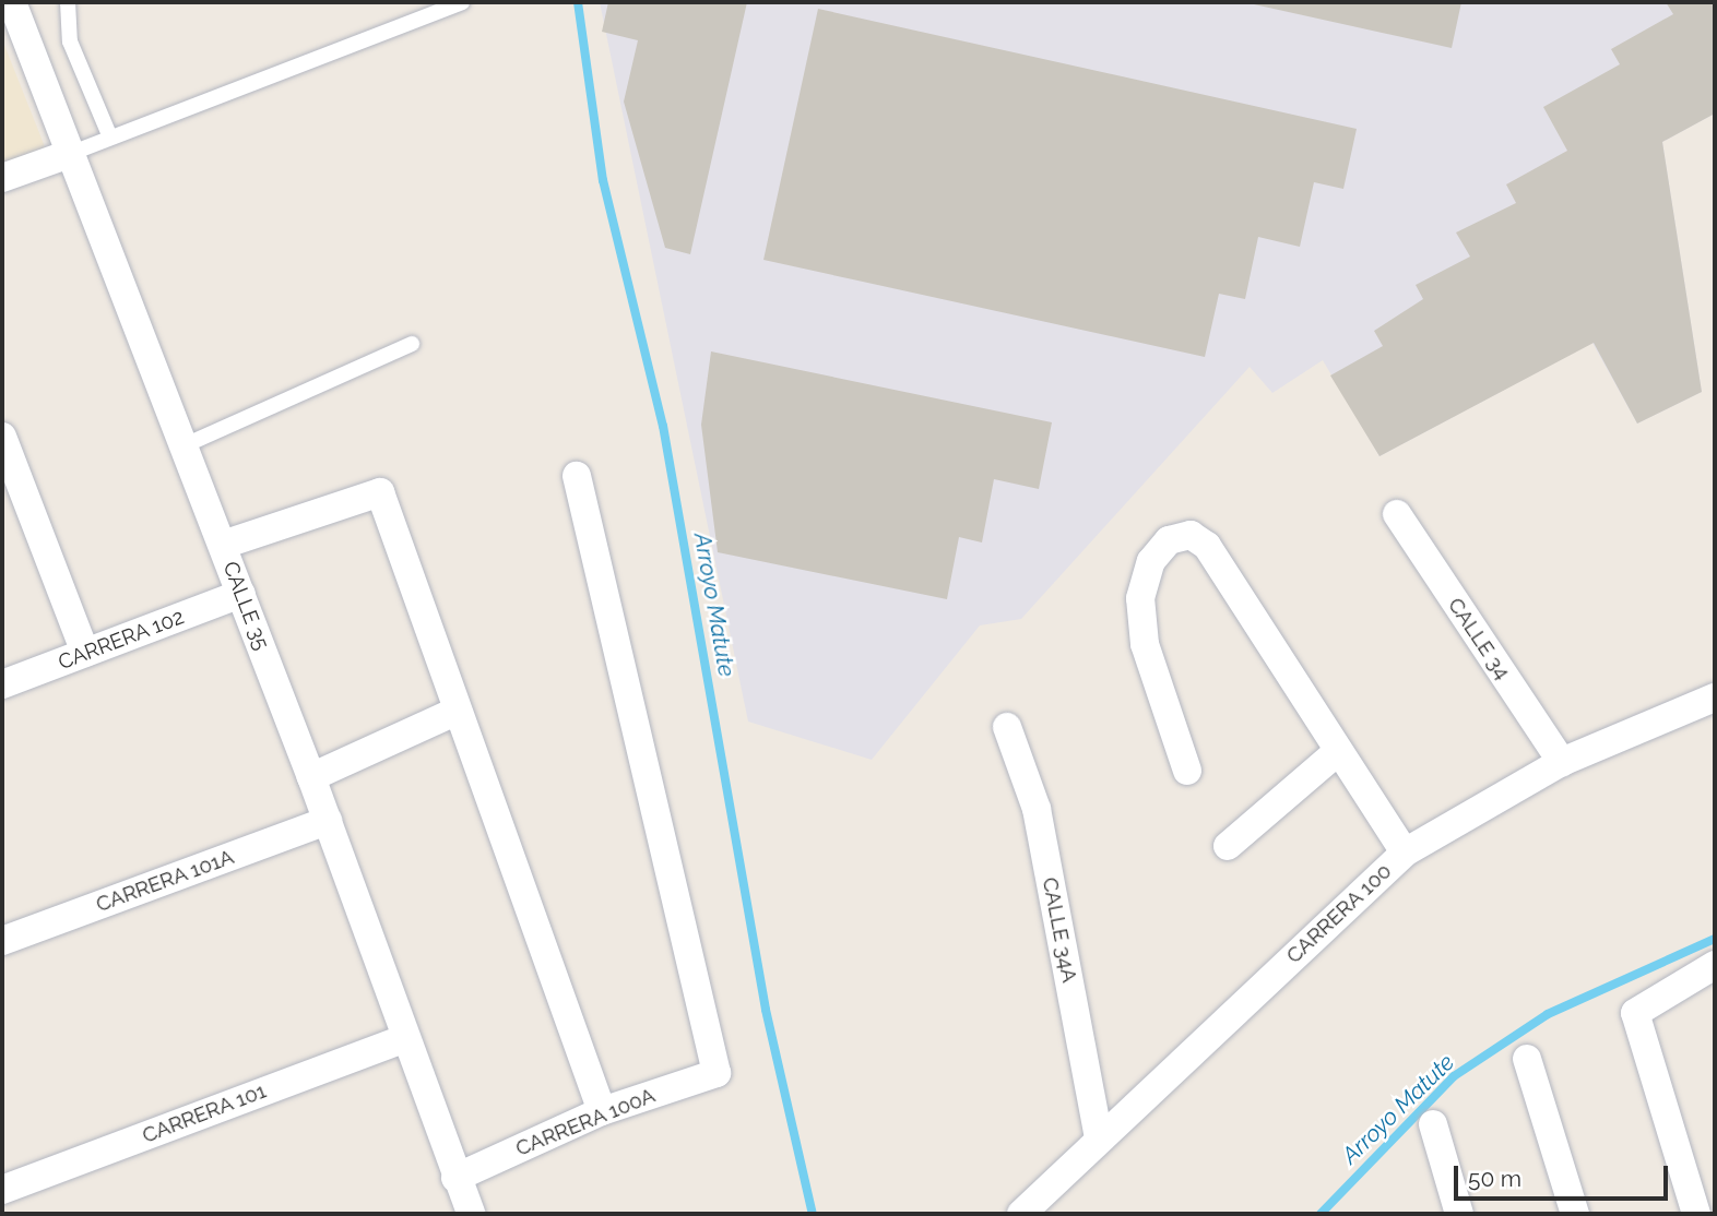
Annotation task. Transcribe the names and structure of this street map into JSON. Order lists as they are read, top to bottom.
{
  "streets": {
    "street": [
      "CALLE 35",
      "CALLE 34",
      "CARRERA 102",
      "CARRERA 101A",
      "CARRERA 100",
      "CALLE 34A",
      "CARRERA 101",
      "CARRERA 100A"
    ]
  },
  "crossings": [
    ["CALLE 35", "CARRERA 102"],
    ["CALLE 35", "CARRERA 101A"],
    ["CALLE 35", "CARRERA 101"],
    ["CALLE 35", "CARRERA 100A"],
    ["CALLE 34", "CARRERA 100"],
    ["CARRERA 100", "CALLE 34A"]
  ],
  "water": ["Arroyo Matute"],
  "scale_bar": "50 m"
}
